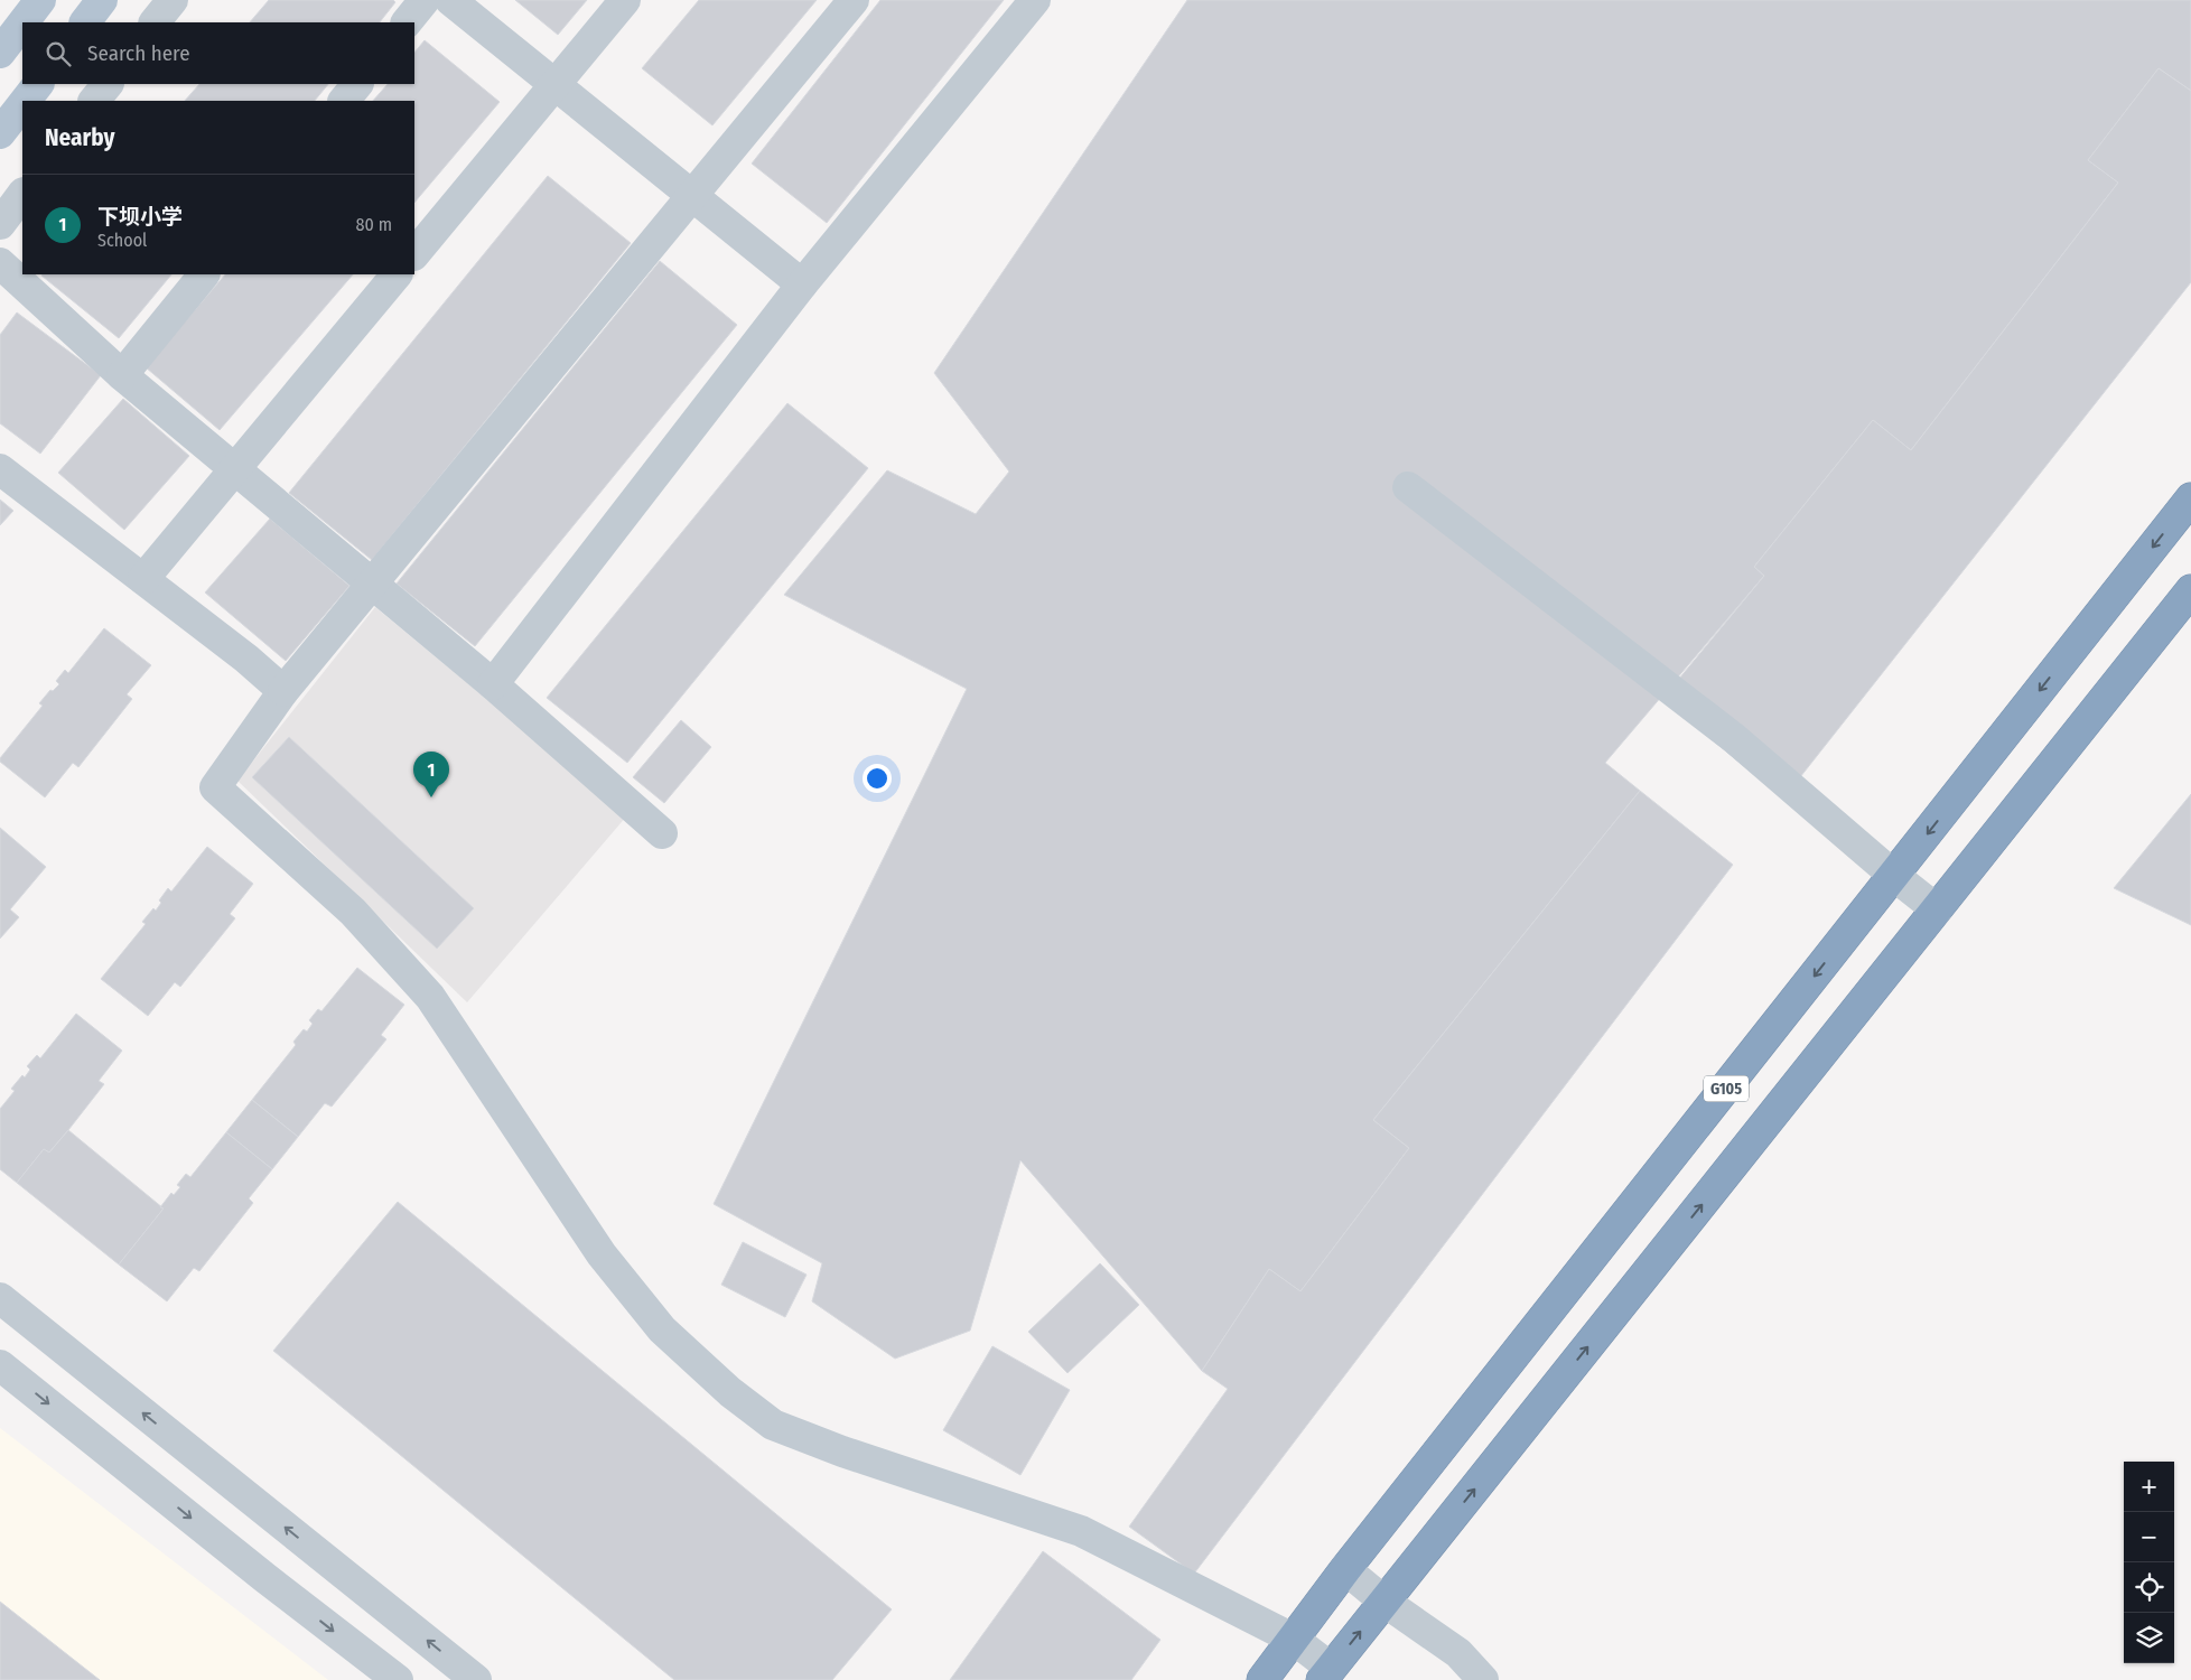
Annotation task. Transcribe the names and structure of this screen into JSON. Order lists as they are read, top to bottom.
{
  "streets": {
    "highway": ["G105"]
  },
  "page": {
    "search": "Search here",
    "heading": "Nearby",
    "list": [
      {
        "mark": "1",
        "name": "下坝小学",
        "note": "School",
        "value": "80 m"
      }
    ],
    "pins": "1",
    "map_buttons": ["+", "−"]
  }
}
